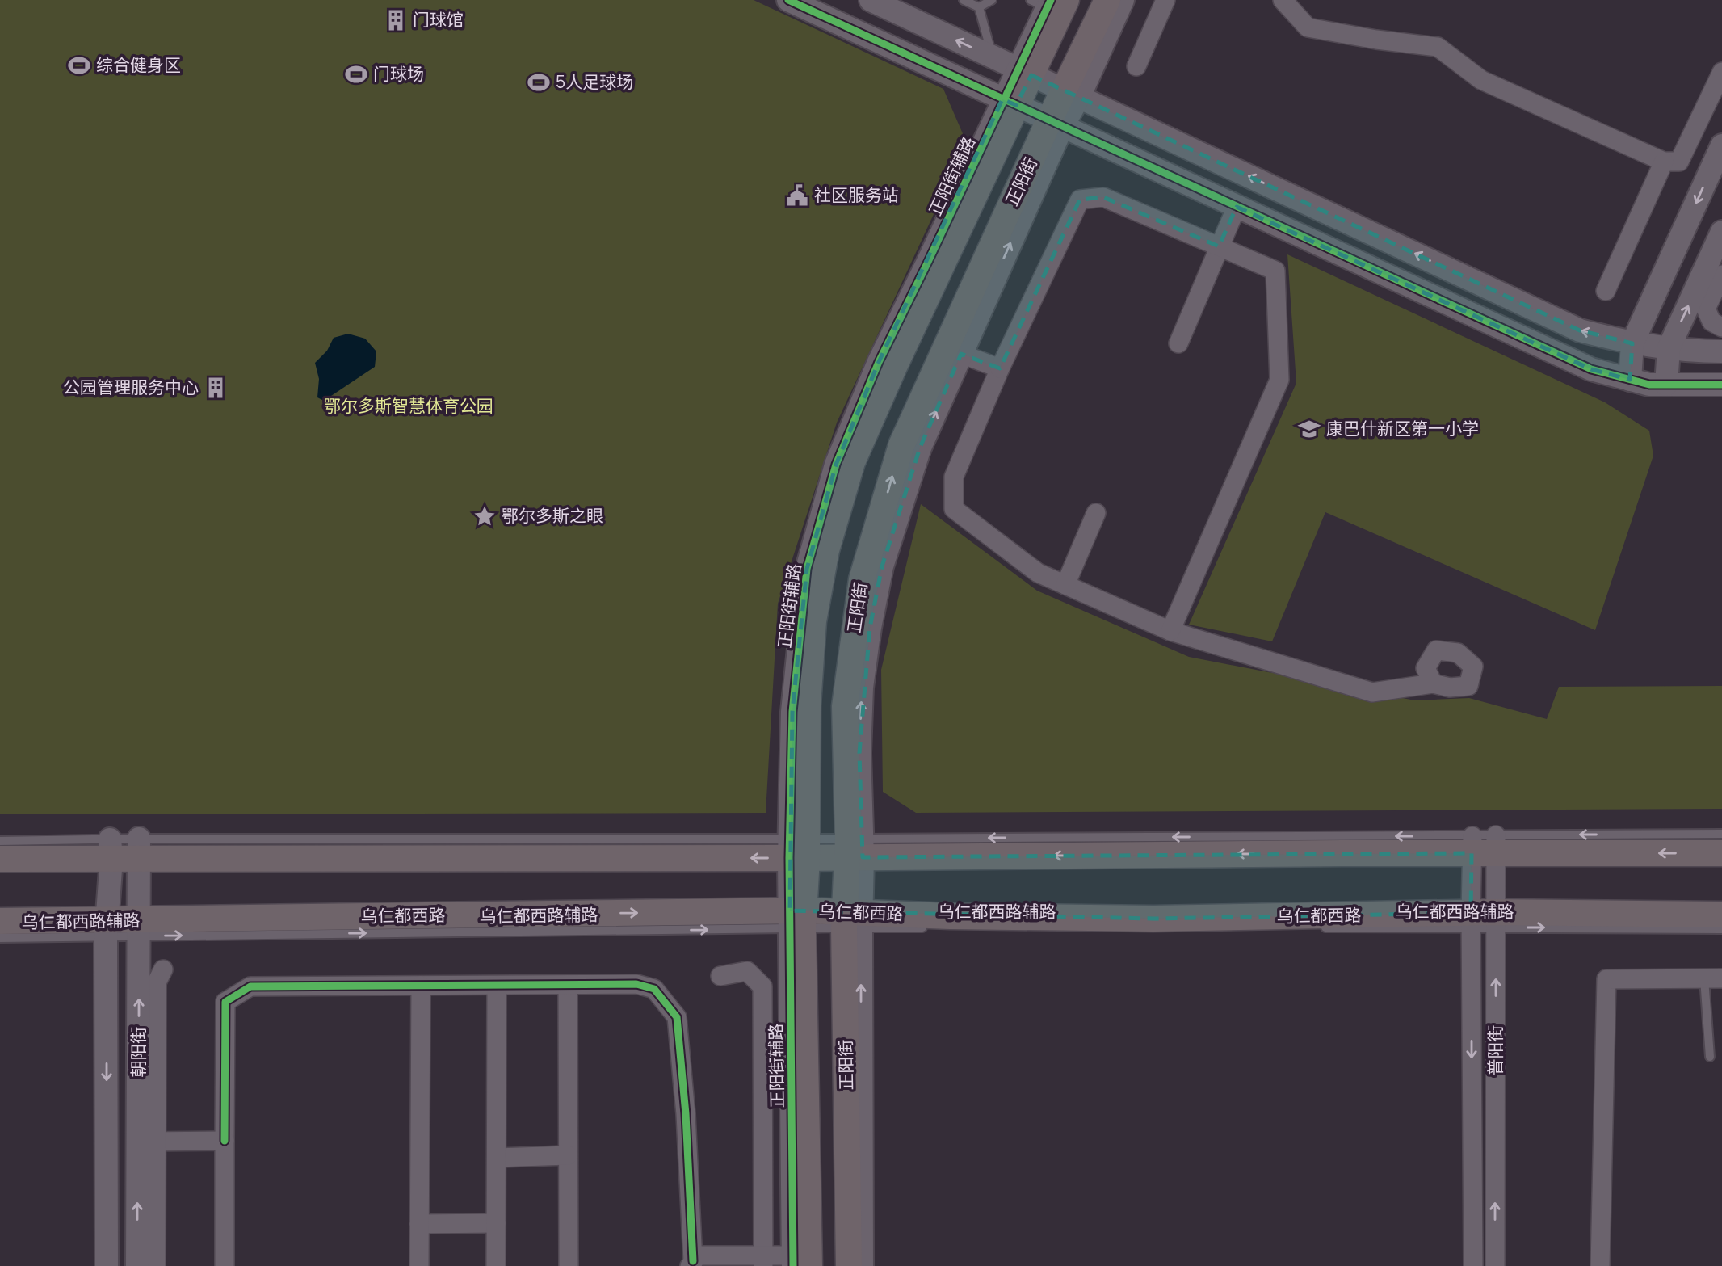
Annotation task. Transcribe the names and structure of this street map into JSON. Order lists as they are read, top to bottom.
{
  "streets": {
    "main road": ["正阳街", "乌仁都西路"],
    "street": ["普阳街", "朝阳街"],
    "lane": ["乌仁都西路辅路"],
    "cycle path": ["正阳街辅路"]
  },
  "crossings": [
    ["正阳街", "乌仁都西路辅路"],
    ["正阳街", "乌仁都西路"],
    ["乌仁都西路辅路", "乌仁都西路"],
    ["乌仁都西路辅路", "普阳街"],
    ["乌仁都西路辅路", "朝阳街"],
    ["乌仁都西路", "普阳街"],
    ["乌仁都西路", "朝阳街"]
  ],
  "one_way": ["乌仁都西路辅路"],
  "parks": ["鄂尔多斯智慧体育公园"],
  "places": {
    "building": ["门球馆", "公园管理服务中心"],
    "sports": ["综合健身区", "门球场", "5人足球场"],
    "public building": ["社区服务站"],
    "school or university": ["康巴什新区第一小学"],
    "place": ["鄂尔多斯之眼"]
  }
}
